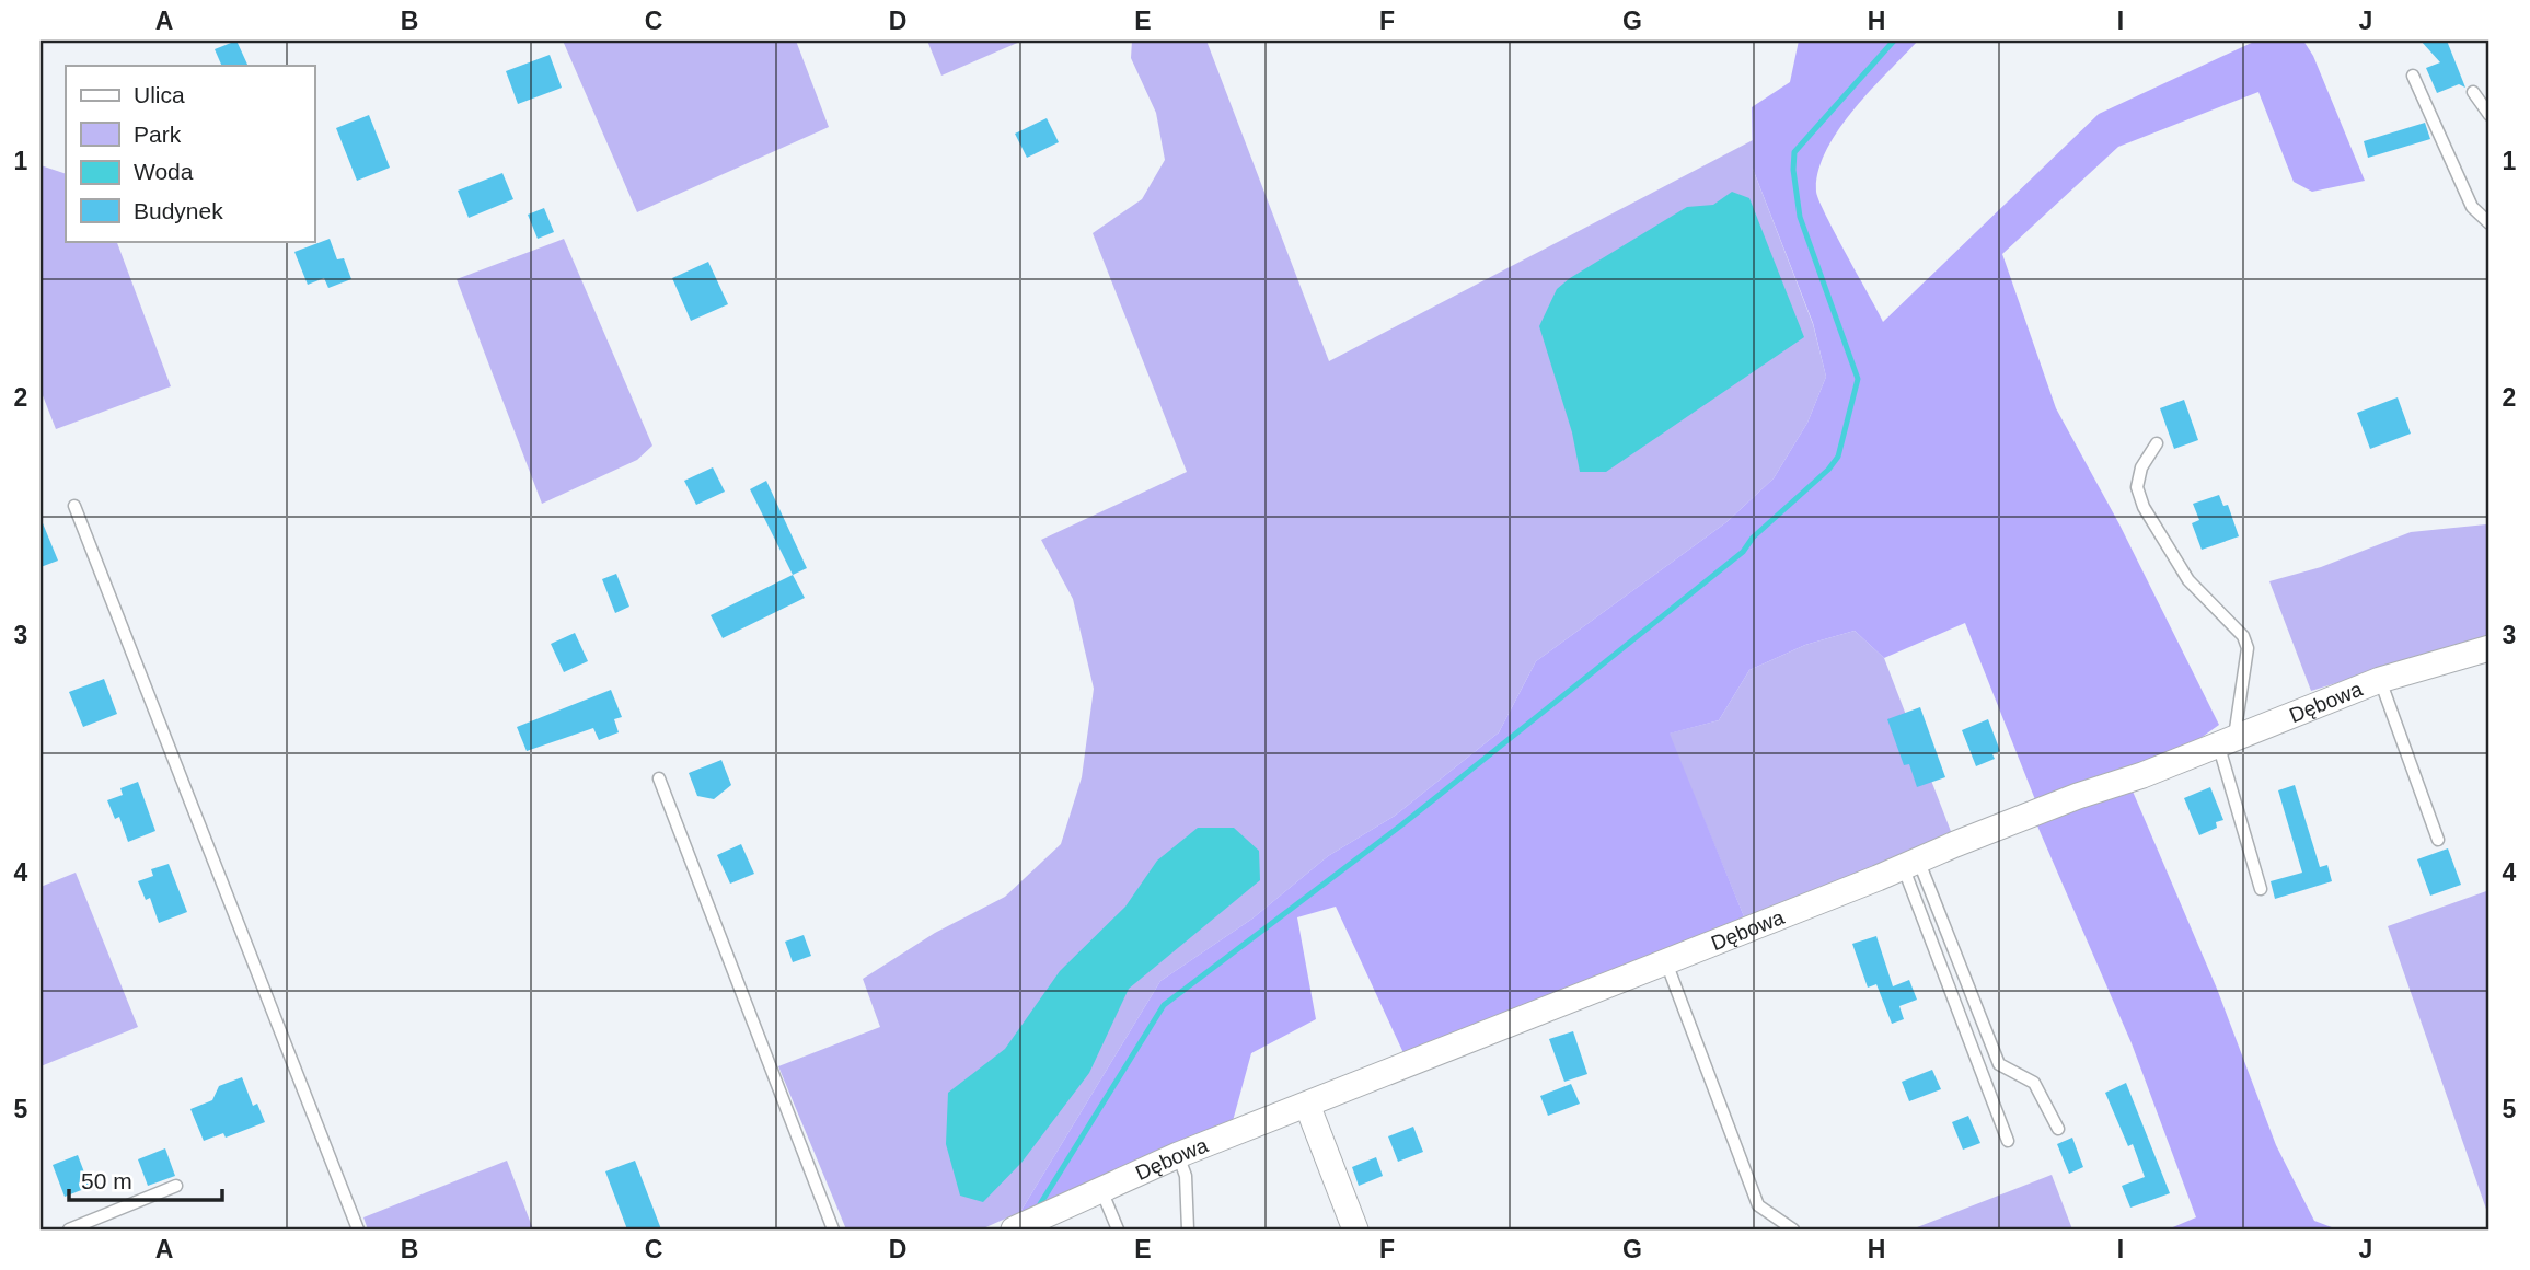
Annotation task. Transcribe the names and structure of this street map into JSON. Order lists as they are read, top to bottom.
{
  "streets": {
    "street": ["Dębowa"]
  },
  "legend": [
    "Ulica",
    "Park",
    "Woda",
    "Budynek"
  ],
  "scale_bar": "50 m",
  "grid": {
    "columns": [
      "A",
      "B",
      "C",
      "D",
      "E",
      "F",
      "G",
      "H",
      "I",
      "J"
    ],
    "rows": [
      "1",
      "2",
      "3",
      "4",
      "5"
    ]
  }
}
